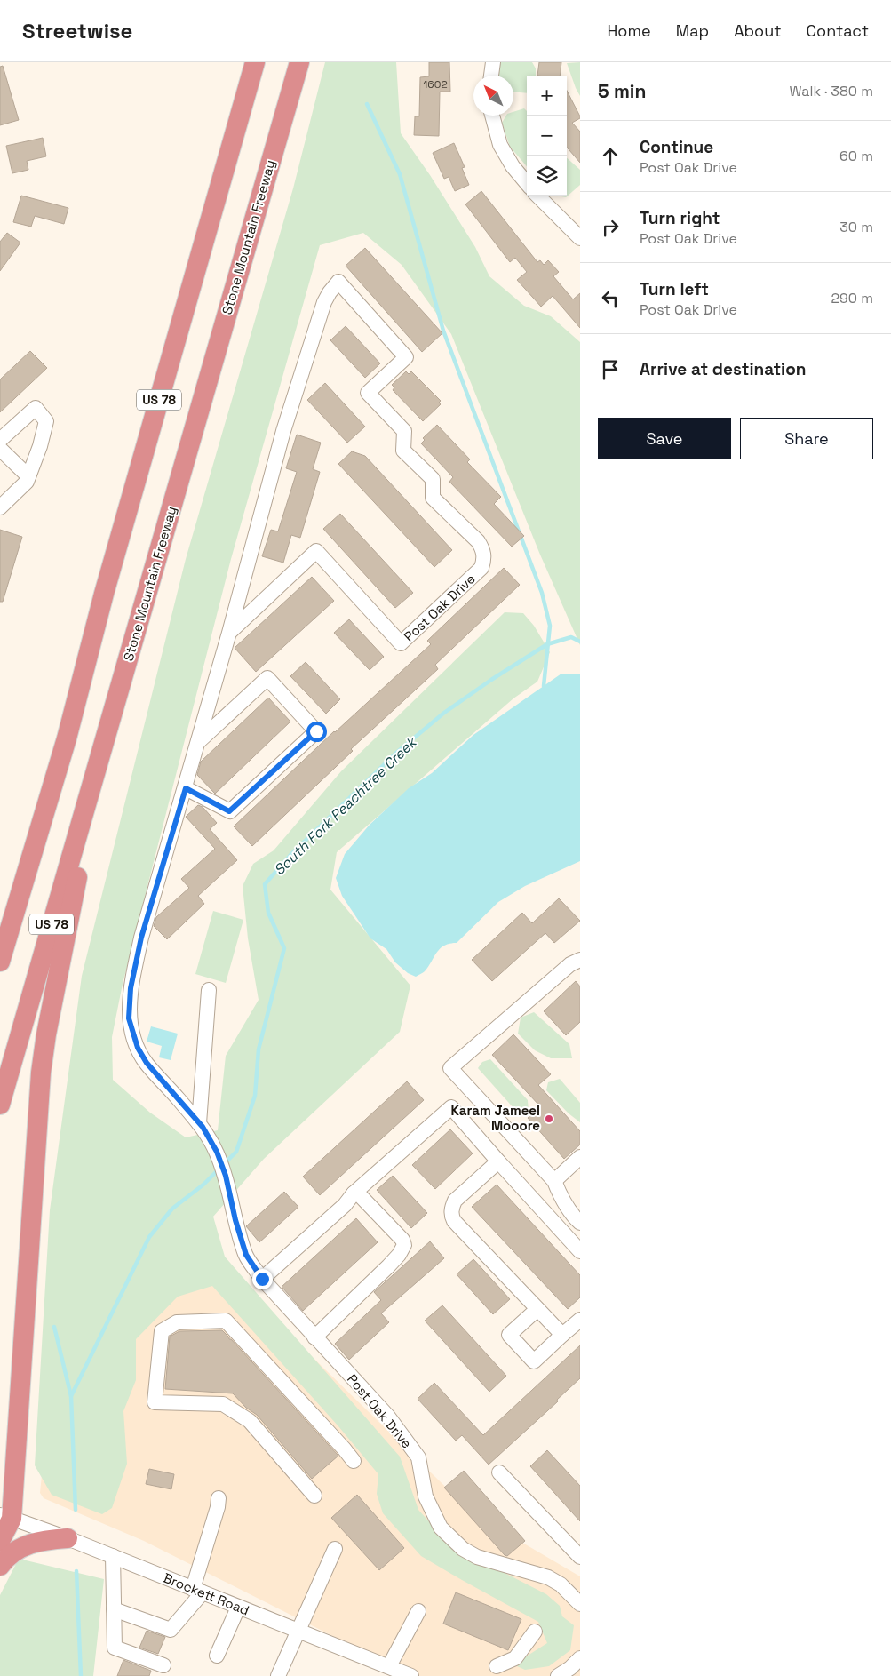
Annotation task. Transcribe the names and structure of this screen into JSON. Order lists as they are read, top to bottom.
{
  "streets": {
    "highway": ["Stone Mountain Freeway", "US 78"],
    "street": ["Post Oak Drive", "Brockett Road"]
  },
  "water": ["South Fork Peachtree Creek"],
  "places": ["Karam Jameel Mooore"],
  "house_numbers": ["1602"],
  "north": "top left",
  "page": {
    "header": "Streetwise",
    "nav": [
      "Home",
      "Map",
      "About",
      "Contact"
    ],
    "heading": ["5 min", "Walk · 380 m"],
    "map_buttons": ["+", "−"],
    "list": [
      ["Continue", "Post Oak Drive", "60 m"],
      ["Turn right", "Post Oak Drive", "30 m"],
      ["Turn left", "Post Oak Drive", "290 m"],
      "Arrive at destination"
    ],
    "buttons": ["Save", "Share"]
  }
}
